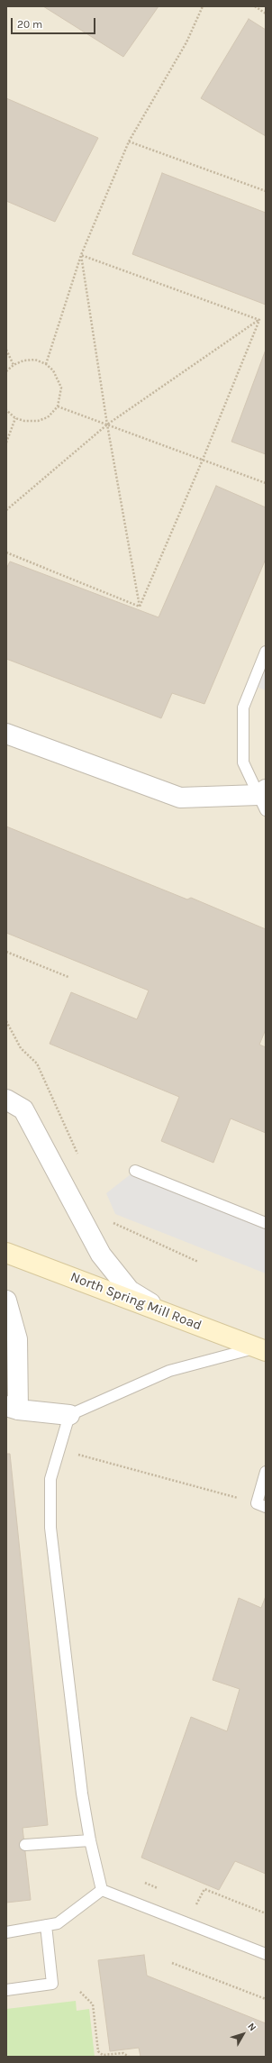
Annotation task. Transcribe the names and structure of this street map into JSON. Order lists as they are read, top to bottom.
{
  "streets": {
    "main road": ["North Spring Mill Road"]
  },
  "scale_bar": "20 m",
  "north": "top right"
}
